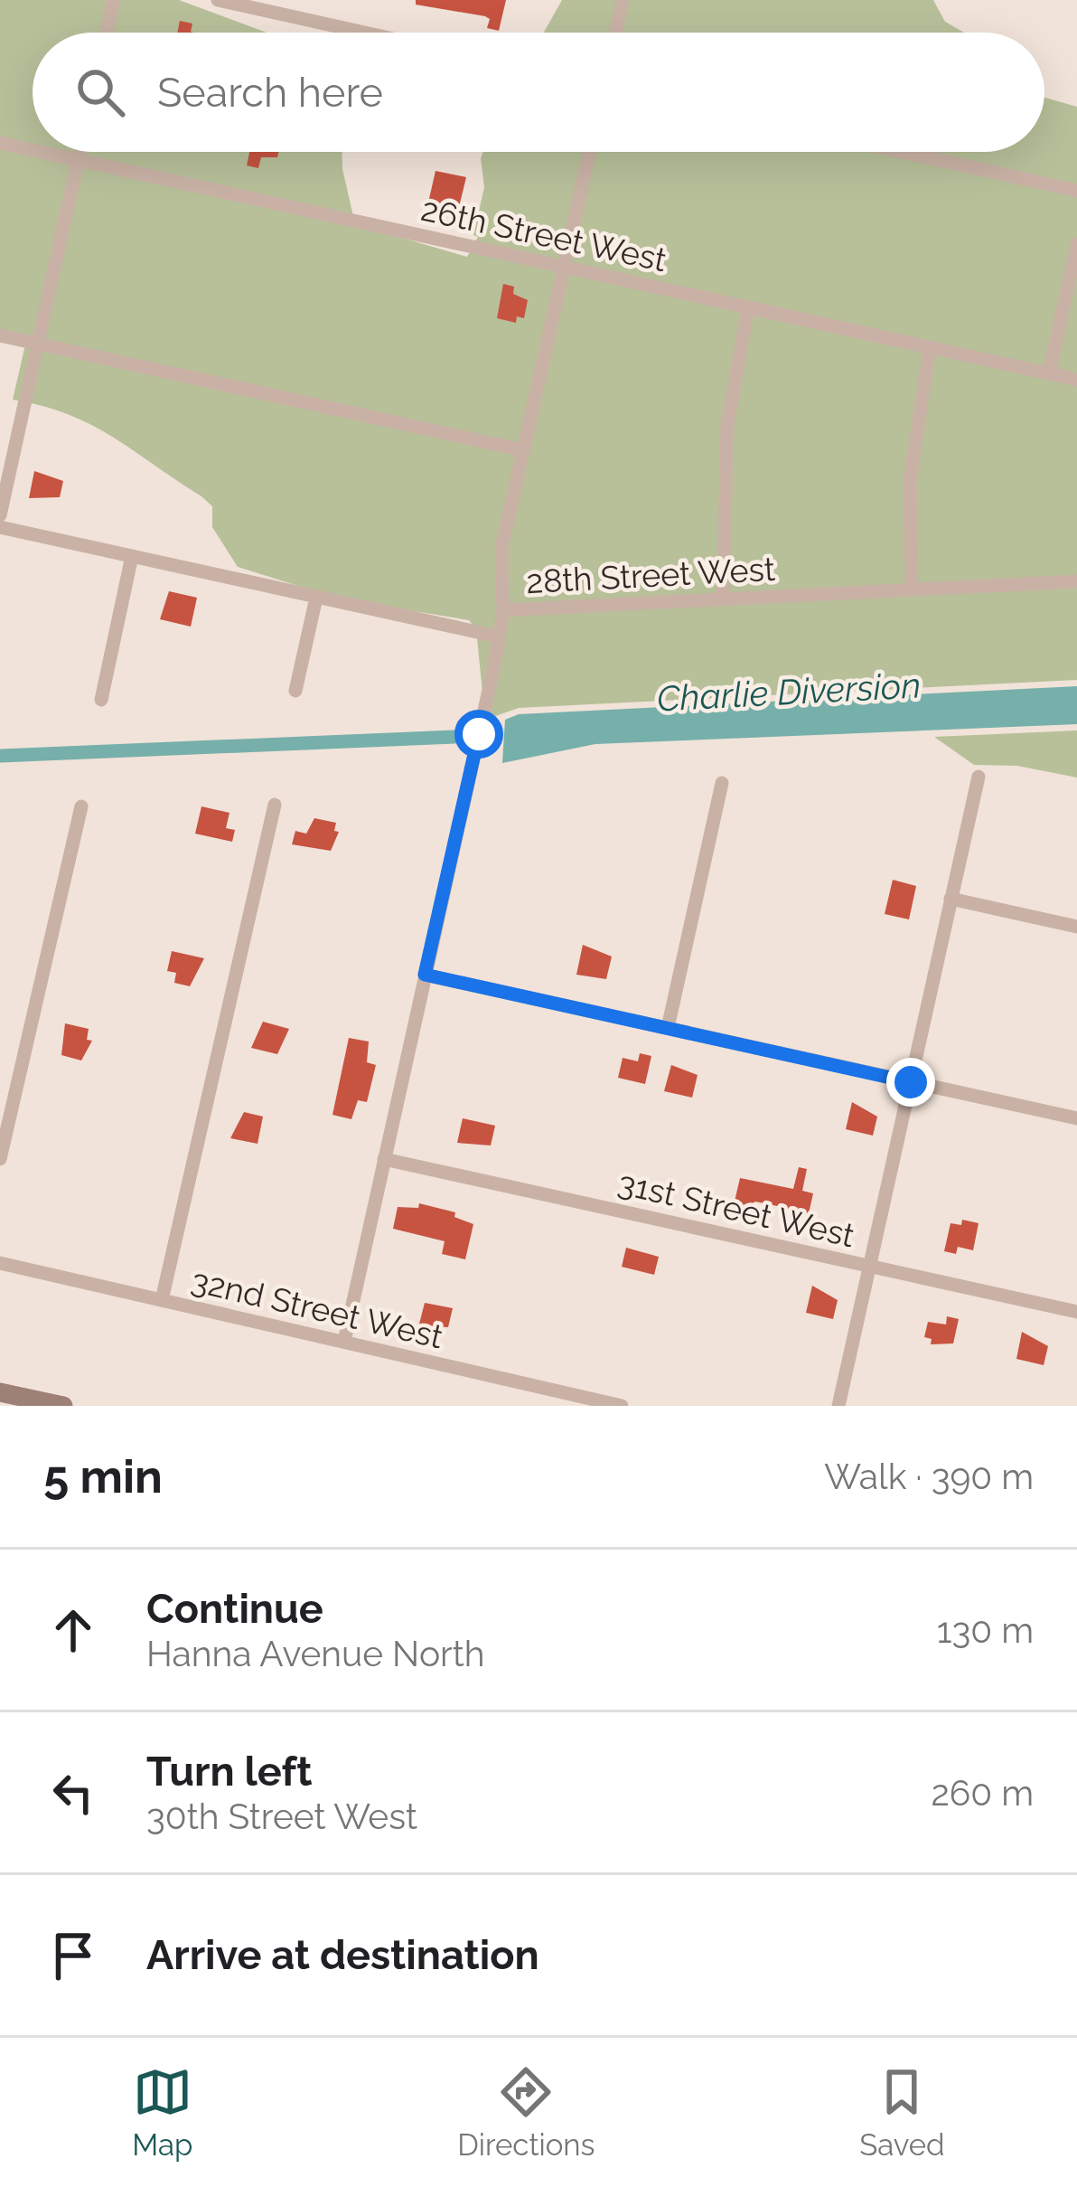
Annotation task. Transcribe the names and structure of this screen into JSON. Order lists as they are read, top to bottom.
{
  "streets": {
    "street": [
      "26th Street West",
      "28th Street West",
      "31st Street West",
      "32nd Street West"
    ]
  },
  "water": ["Charlie Diversion"],
  "page": {
    "search": "Search here",
    "heading": ["5 min", "Walk · 390 m"],
    "list": [
      ["Continue", "Hanna Avenue North", "130 m"],
      ["Turn left", "30th Street West", "260 m"],
      "Arrive at destination"
    ],
    "nav": ["Map", "Directions", "Saved"]
  }
}
